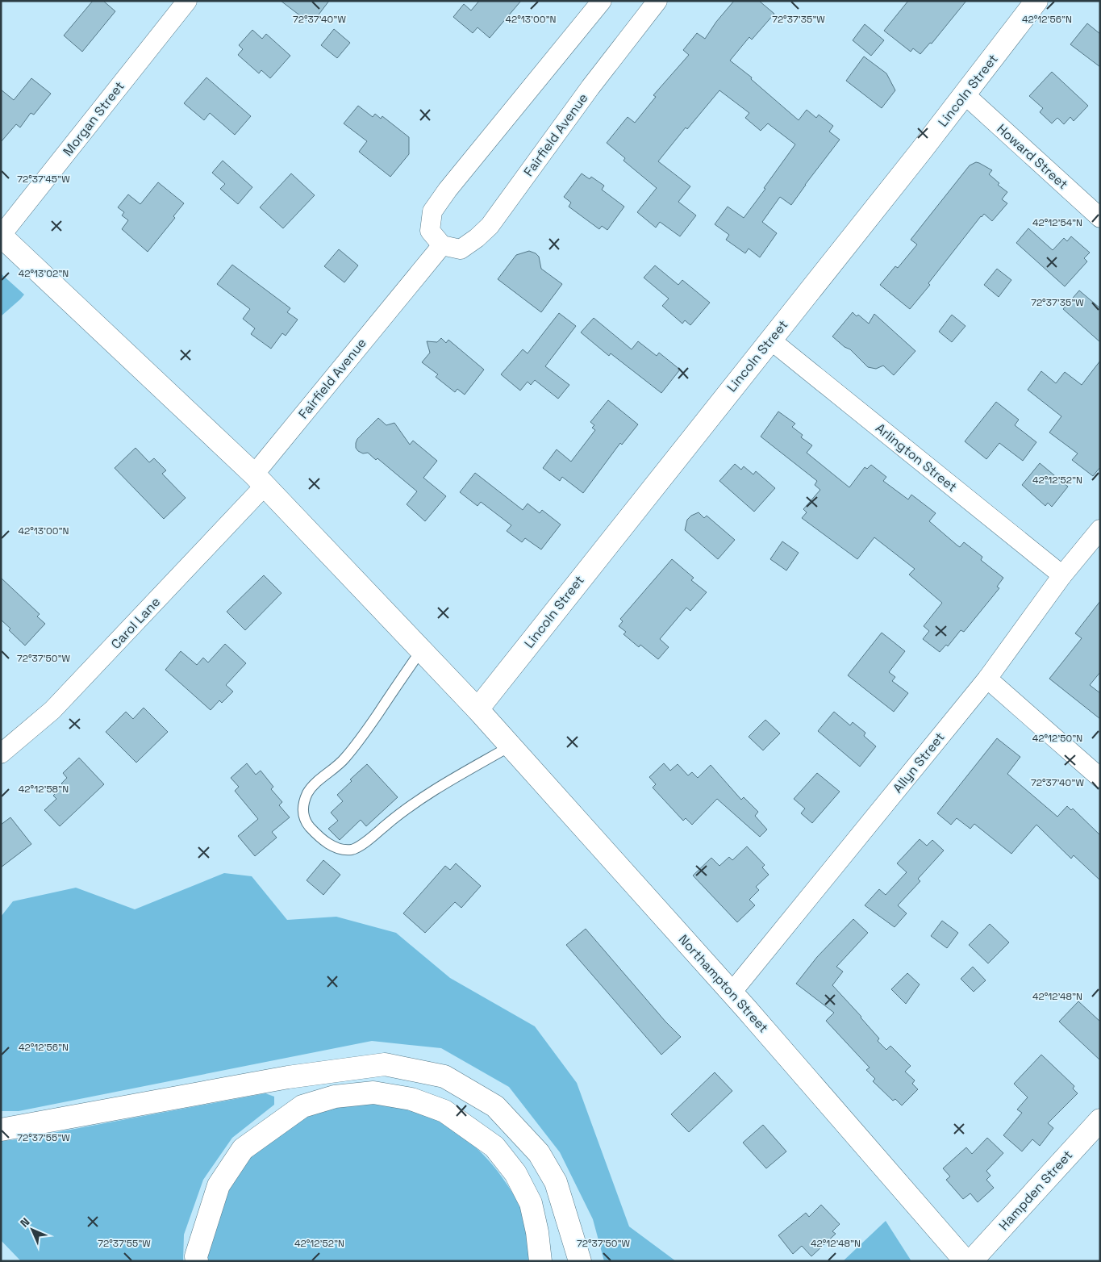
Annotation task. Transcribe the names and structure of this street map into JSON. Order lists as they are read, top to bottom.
{
  "streets": {
    "main road": ["Lincoln Street", "Northampton Street", "Hampden Street"],
    "street": [
      "Morgan Street",
      "Fairfield Avenue",
      "Howard Street",
      "Arlington Street",
      "Carol Lane",
      "Allyn Street"
    ]
  },
  "crossings": [
    ["Lincoln Street", "Howard Street"],
    ["Lincoln Street", "Arlington Street"],
    ["Lincoln Street", "Northampton Street"],
    ["Morgan Street", "Northampton Street"],
    ["Fairfield Avenue", "Carol Lane"],
    ["Fairfield Avenue", "Northampton Street"],
    ["Arlington Street", "Allyn Street"],
    ["Carol Lane", "Northampton Street"],
    ["Allyn Street", "Northampton Street"]
  ],
  "north": "top left",
  "coordinates": [
    "72°37'40\"W",
    "42°13'00\"N",
    "72°37'35\"W",
    "42°12'56\"N",
    "72°37'45\"W",
    "42°12'54\"N",
    "42°13'02\"N",
    "42°12'52\"N",
    "72°37'50\"W",
    "42°12'50\"N",
    "42°12'58\"N",
    "42°12'48\"N",
    "72°37'55\"W"
  ]
}
